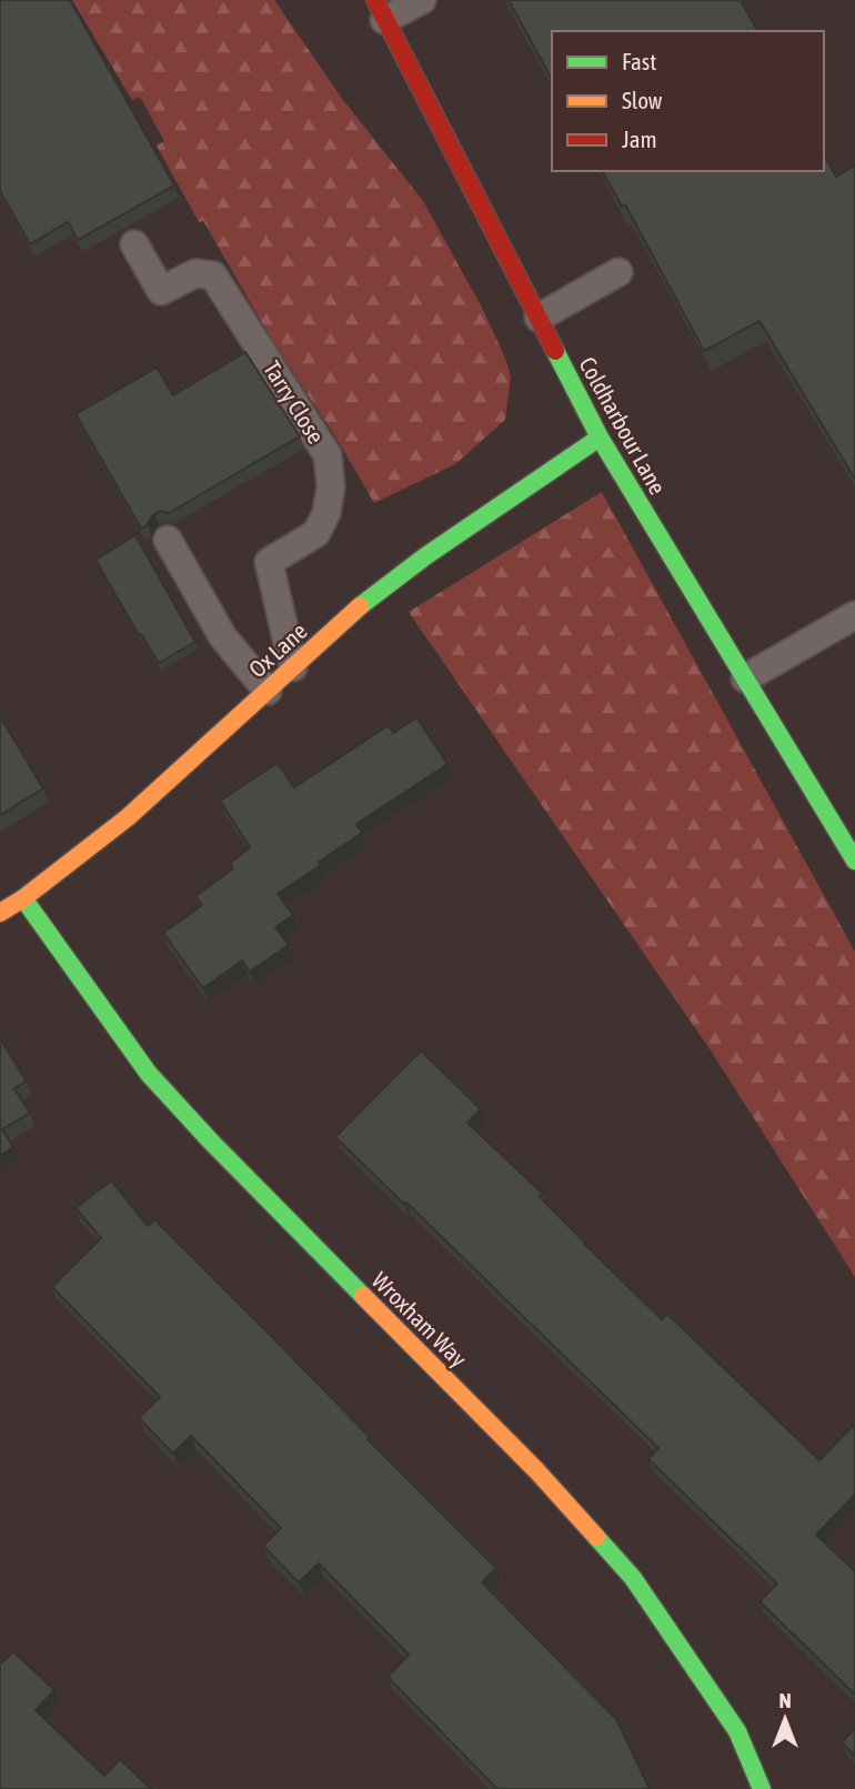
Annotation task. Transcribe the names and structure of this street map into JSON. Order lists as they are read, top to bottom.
{
  "streets": {
    "street": ["Coldharbour Lane", "Ox Lane", "Wroxham Way"],
    "lane": ["Tarry Close"]
  },
  "crossings": [
    ["Tarry Close", "Ox Lane"],
    ["Coldharbour Lane", "Ox Lane"],
    ["Ox Lane", "Wroxham Way"]
  ],
  "legend": ["Fast", "Slow", "Jam"],
  "north": "top"
}
